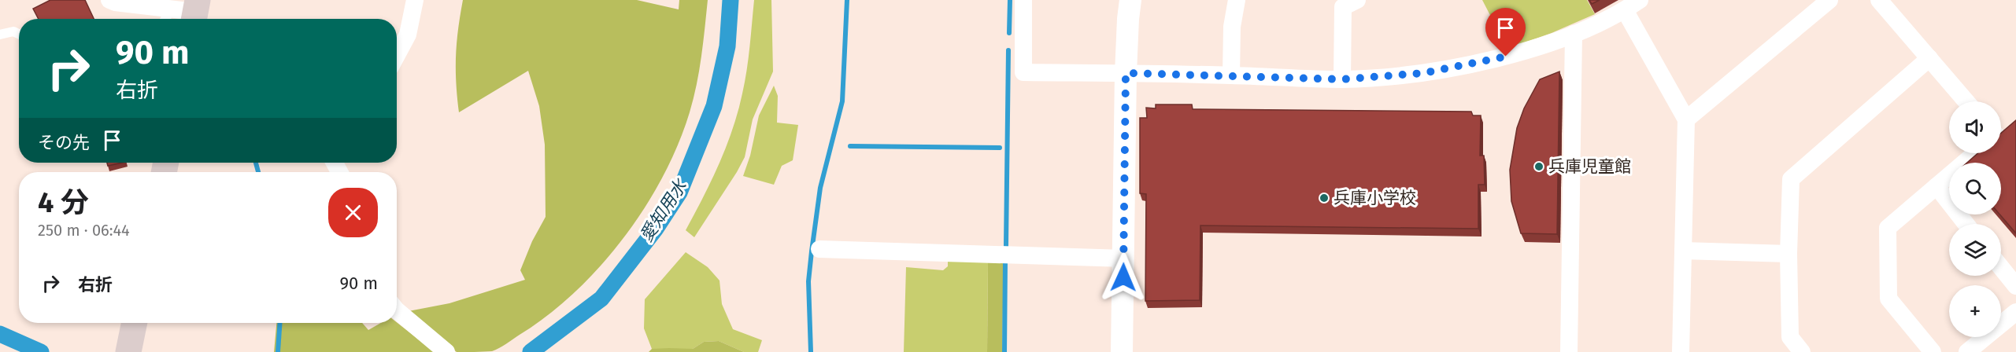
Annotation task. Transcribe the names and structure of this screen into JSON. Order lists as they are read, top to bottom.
{
  "water": ["愛知用水"],
  "places": ["兵庫児童館", "兵庫小学校"],
  "page": {
    "turn": ["90 m", "右折"],
    "map_buttons": "+",
    "then": "その先",
    "heading": ["4 分", "250 m · 06:44"],
    "list": [
      {
        "name": "右折",
        "value": "90 m"
      }
    ]
  }
}
